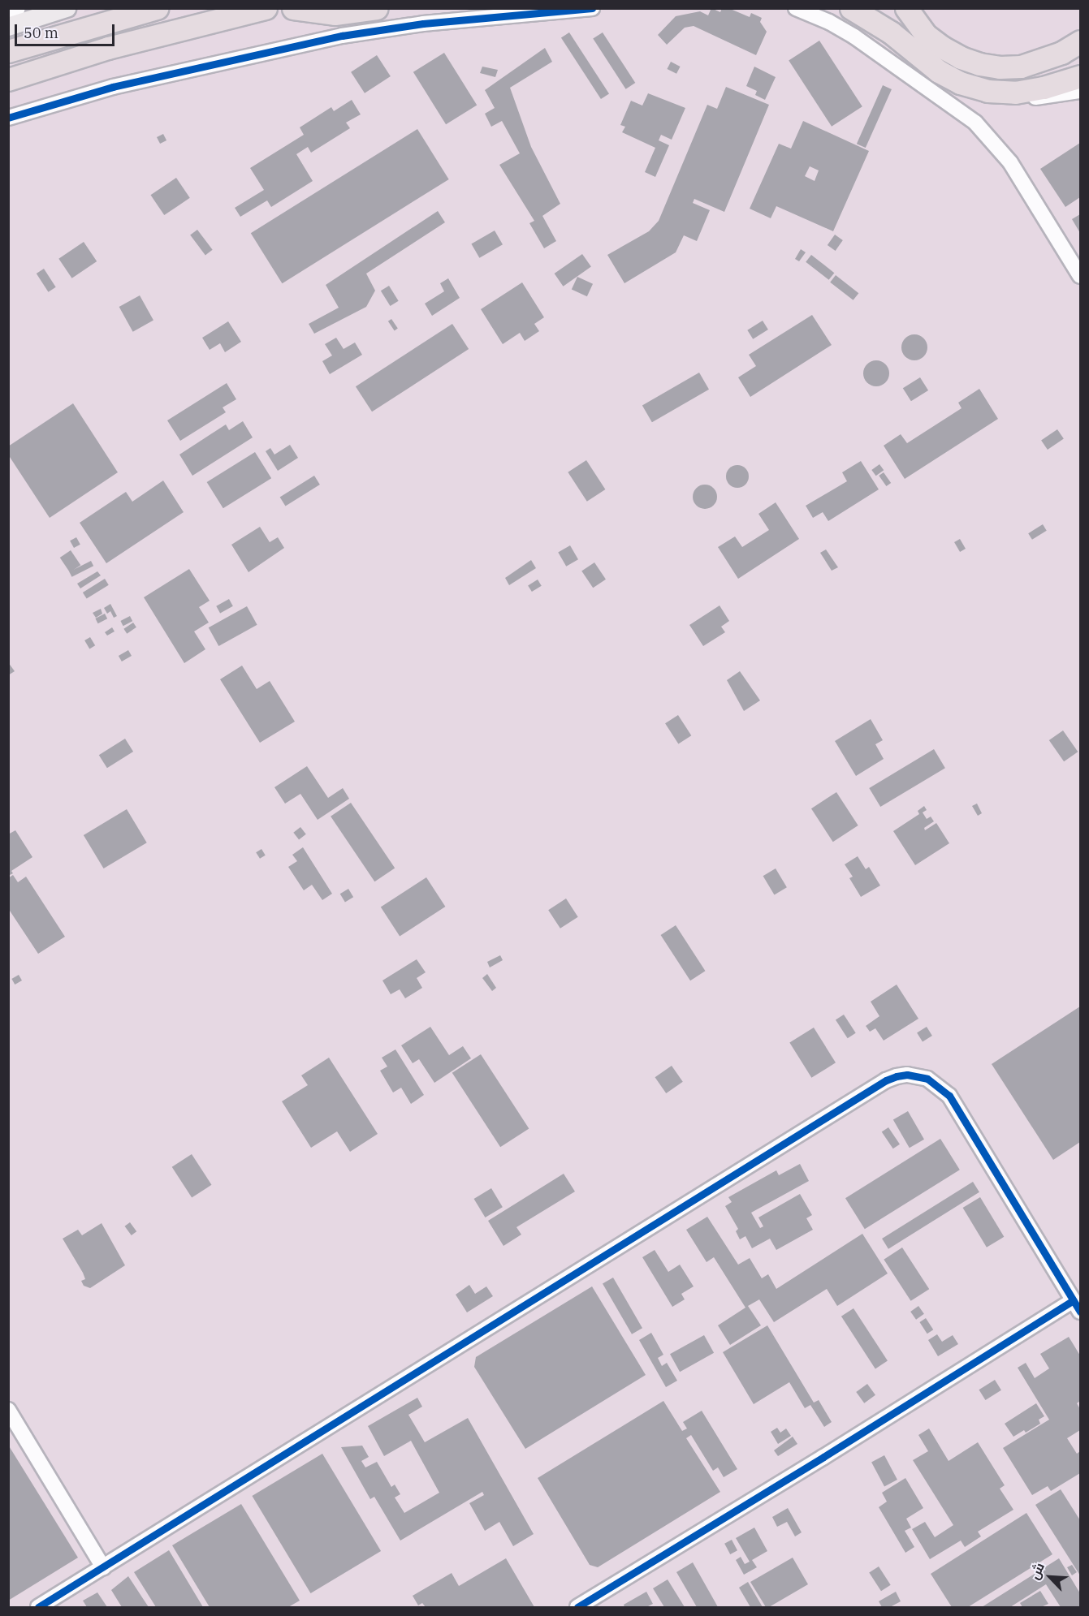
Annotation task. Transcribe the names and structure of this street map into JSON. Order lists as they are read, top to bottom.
{
  "scale_bar": "50 m",
  "north": "top left"
}
